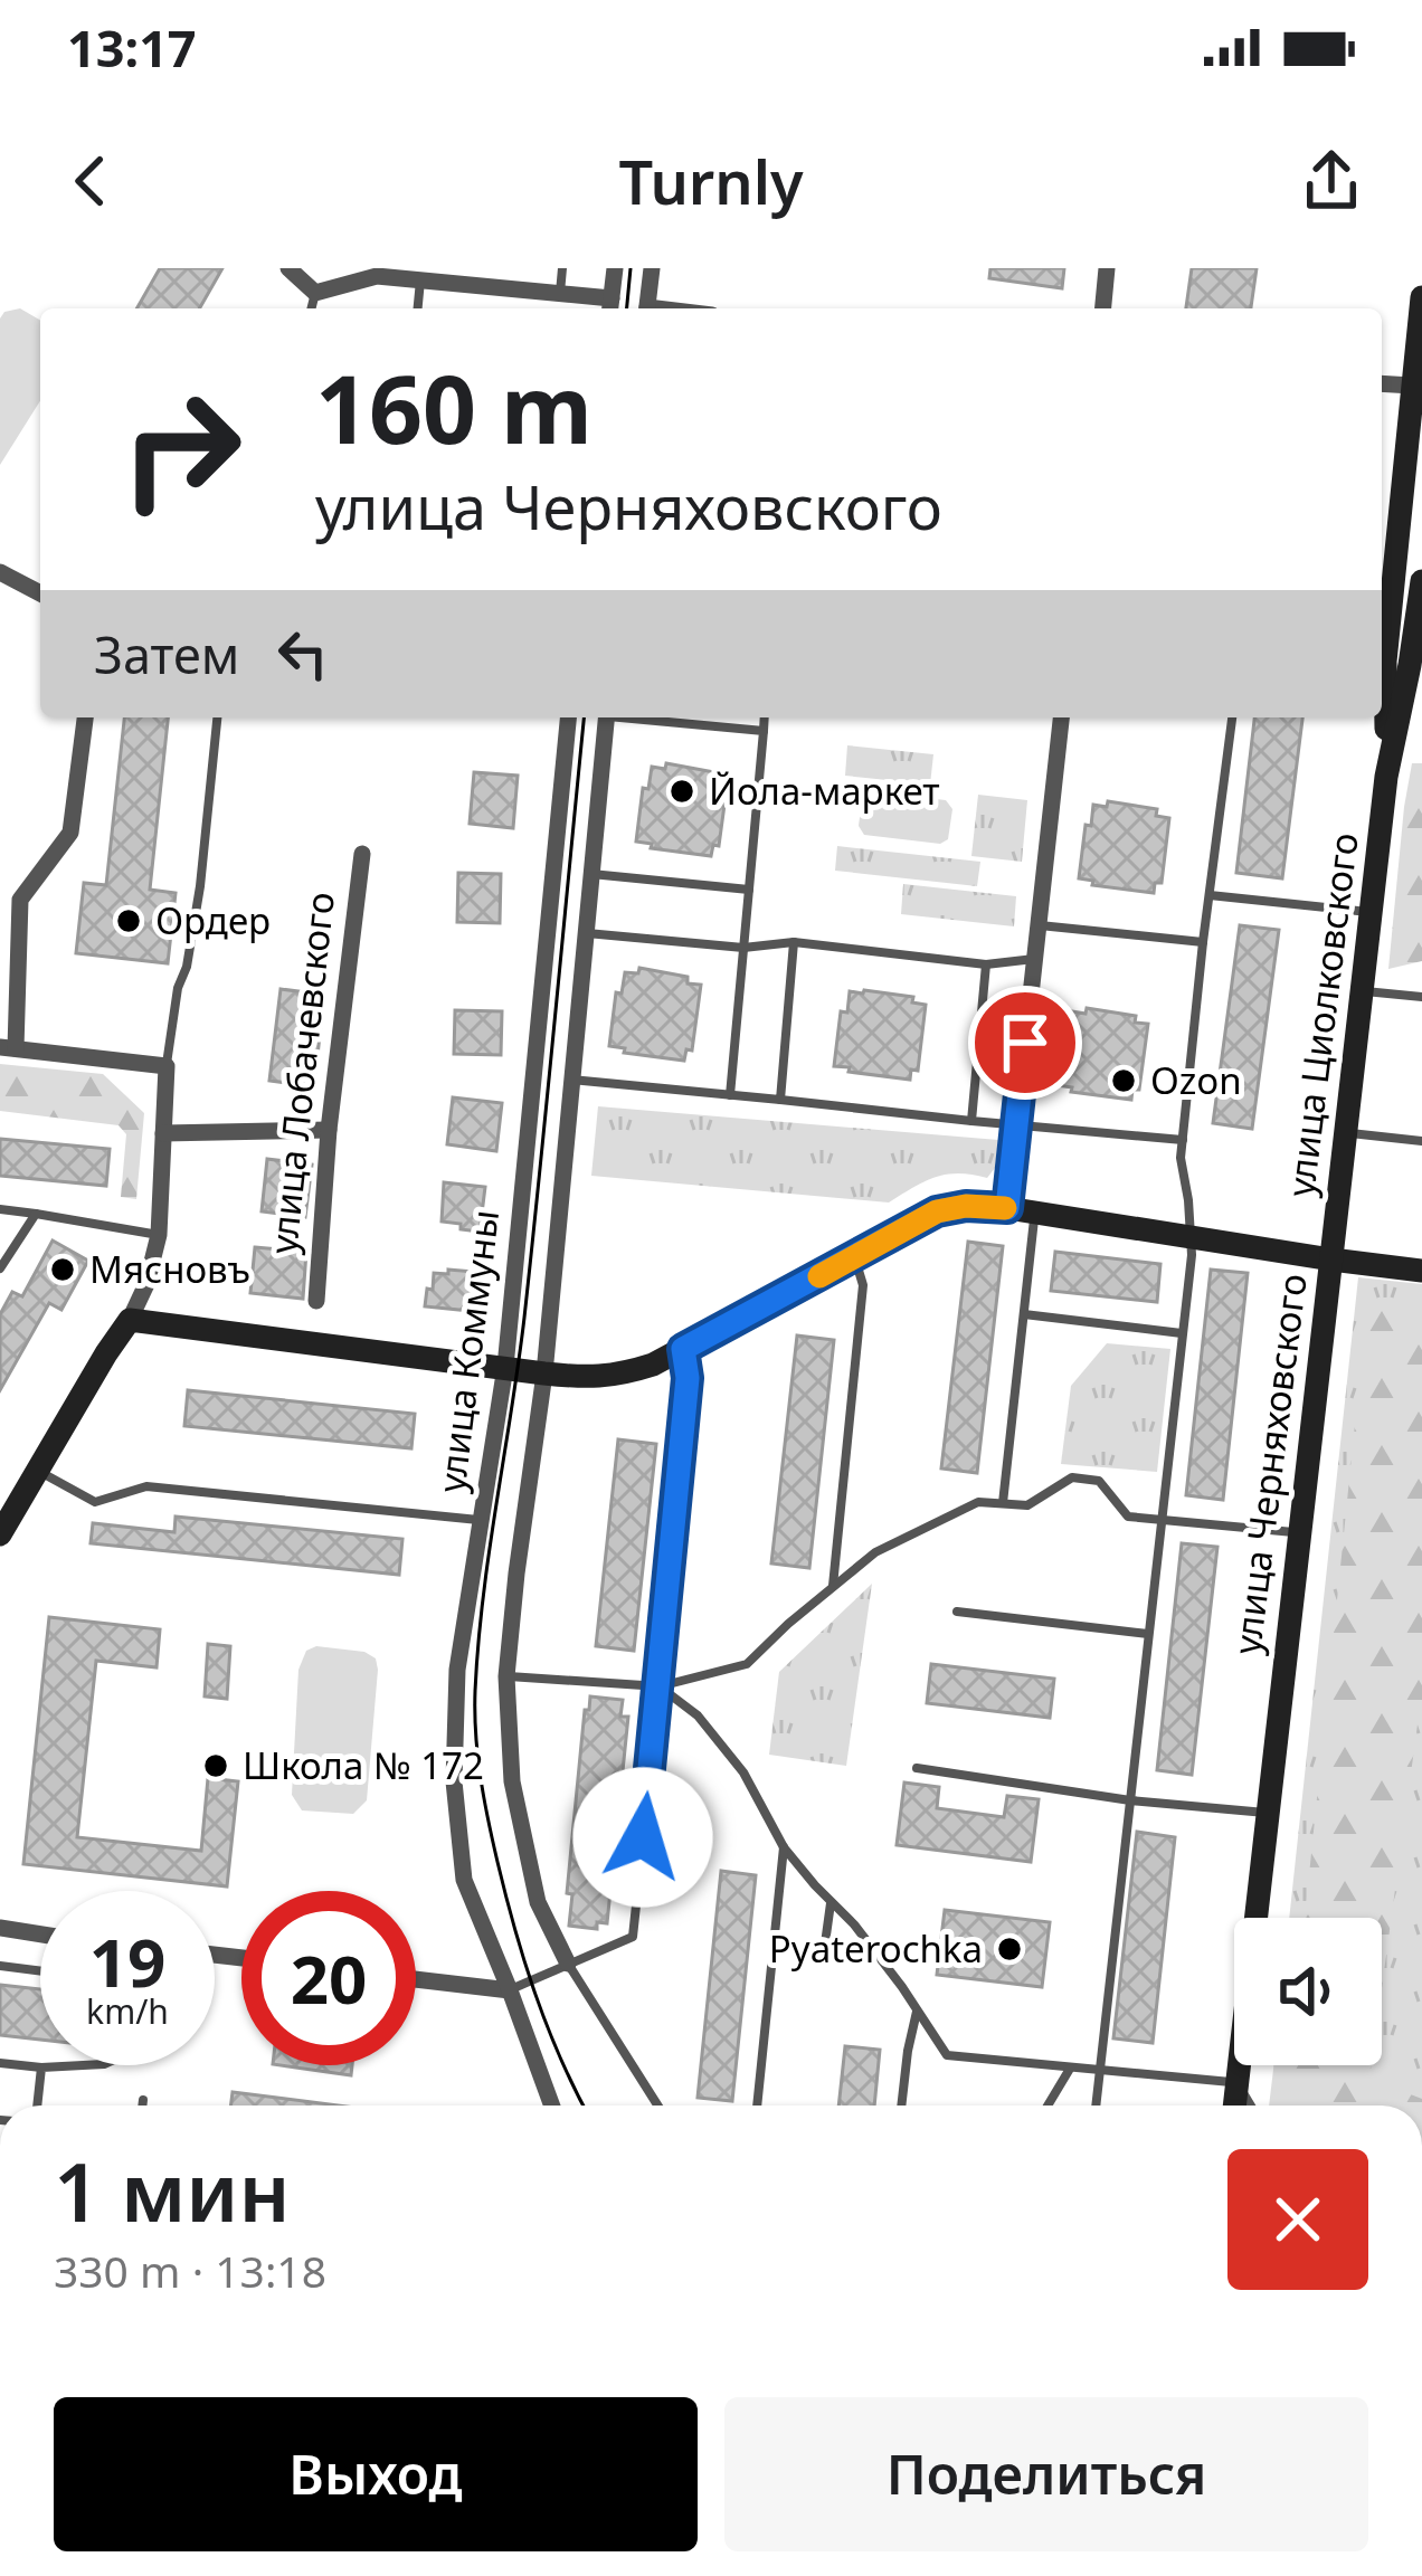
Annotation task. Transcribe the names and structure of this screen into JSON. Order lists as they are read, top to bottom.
{
  "streets": {
    "main road": ["улица Циолковского", "улица Черняховского"],
    "street": ["улица Лобачевского", "улица Коммуны"]
  },
  "crossings": [
    ["улица Циолковского", "улица Черняховского"],
    ["улица Коммуны", "улица Черняховского"]
  ],
  "places": [
    "Йола-маркет",
    "Ордер",
    "Ozon",
    "Мясновъ",
    "Школа № 172",
    "Pyaterochka"
  ],
  "page": {
    "status": "13:17",
    "header": "Turnly",
    "turn": ["160 m", "улица Черняховского"],
    "then": "Затем",
    "speed": "19 km/h",
    "limit": "20",
    "heading": ["1 мин", "330 m · 13:18"],
    "buttons": ["Выход", "Поделиться"]
  }
}
